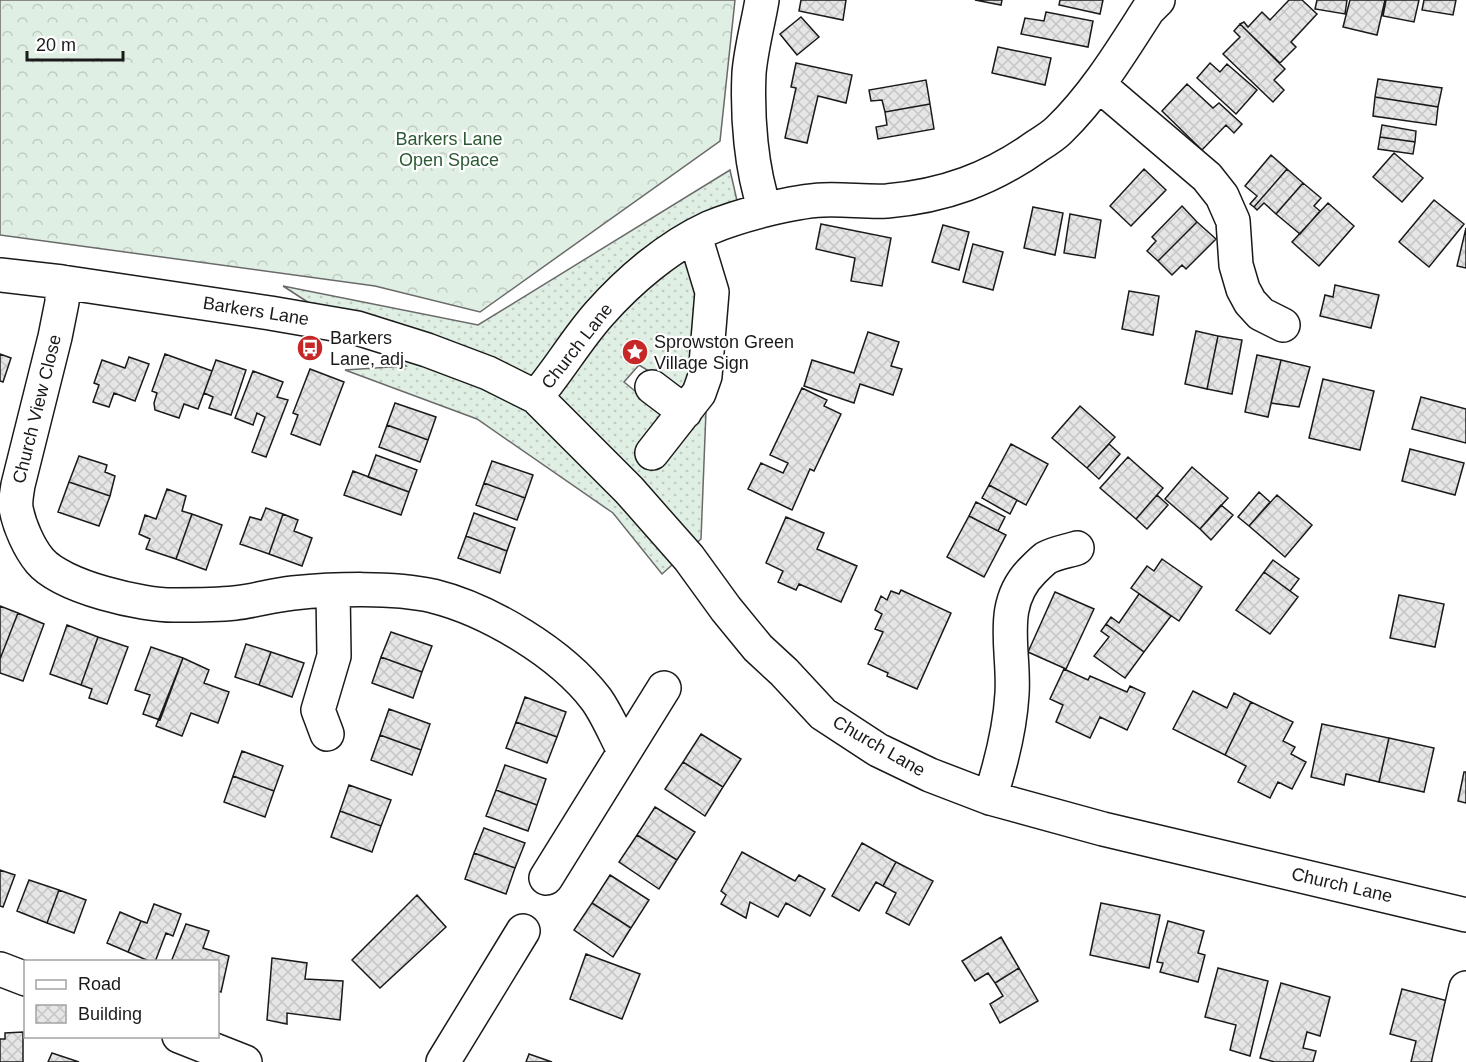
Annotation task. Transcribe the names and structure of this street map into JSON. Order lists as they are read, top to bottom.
{
  "streets": {
    "street": ["Barkers Lane", "Church Lane", "Church View Close"]
  },
  "crossings": [
    ["Barkers Lane", "Church Lane"],
    ["Barkers Lane", "Church View Close"]
  ],
  "parks": ["Barkers Lane Open Space"],
  "places": {
    "bus stop": ["Barkers Lane, adj"],
    "place": ["Sprowston Green Village Sign"]
  },
  "legend": ["Road", "Building"],
  "scale_bar": "20 m"
}
